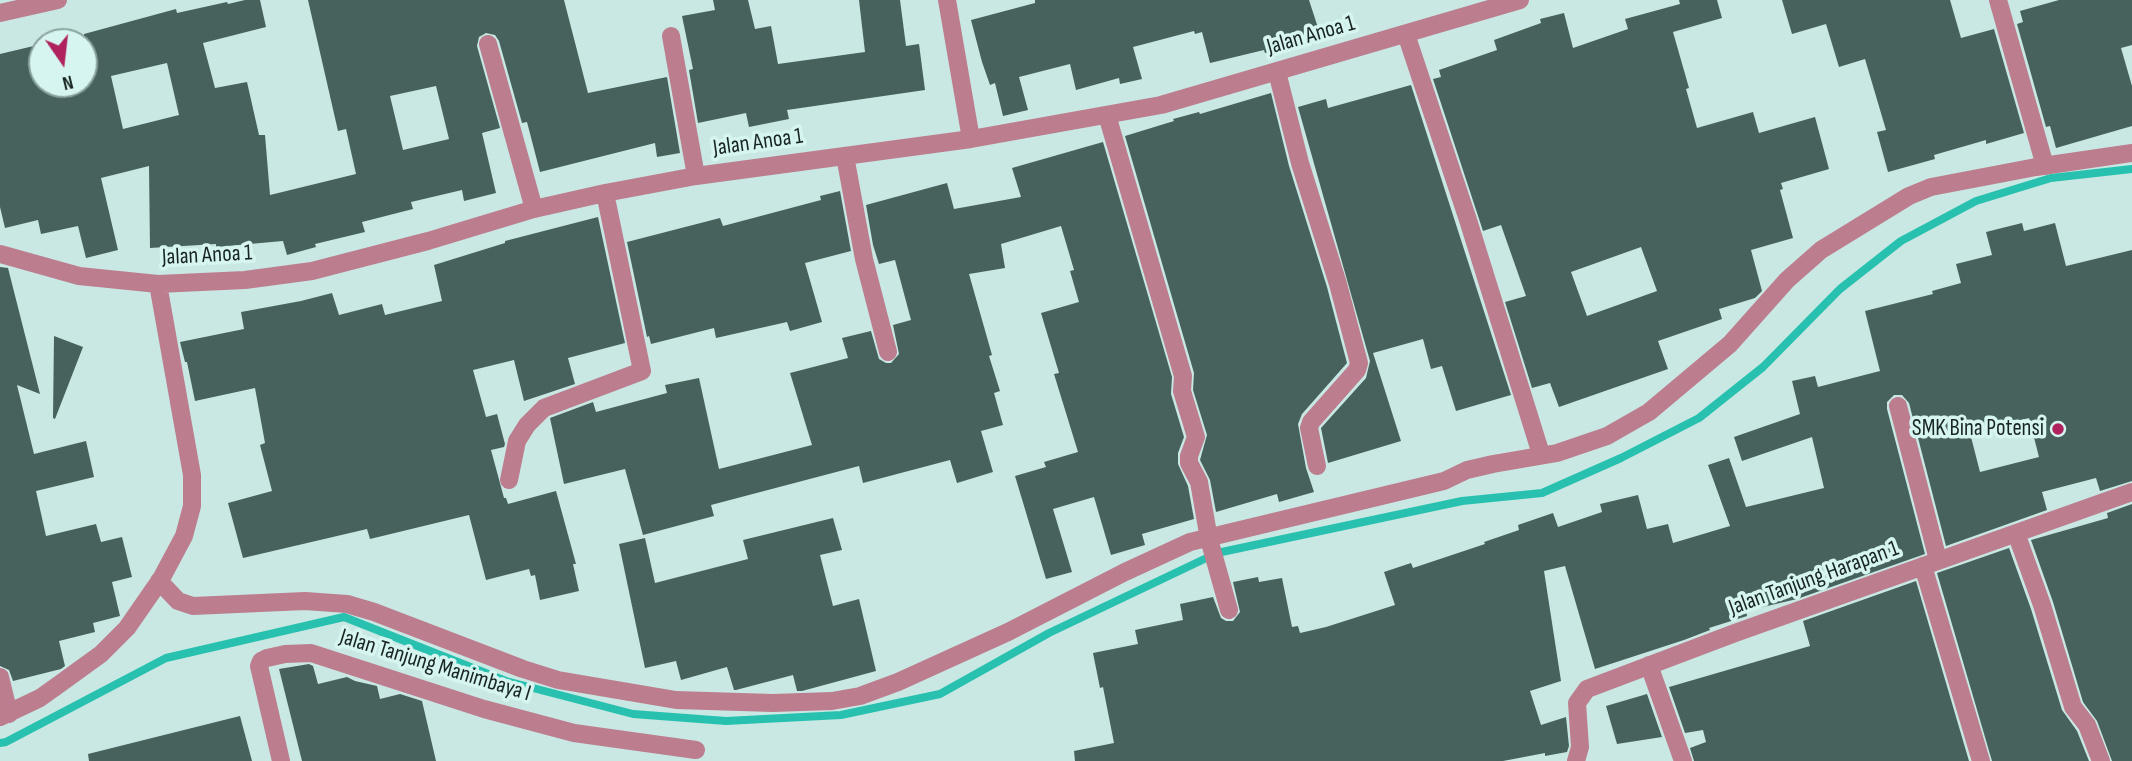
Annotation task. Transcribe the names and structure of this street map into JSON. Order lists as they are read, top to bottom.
{
  "streets": {
    "street": ["Jalan Anoa 1", "Jalan Tanjung Harapan 1", "Jalan Tanjung Manimbaya I"]
  },
  "places": ["SMK Bina Potensi"],
  "north": "bottom"
}
